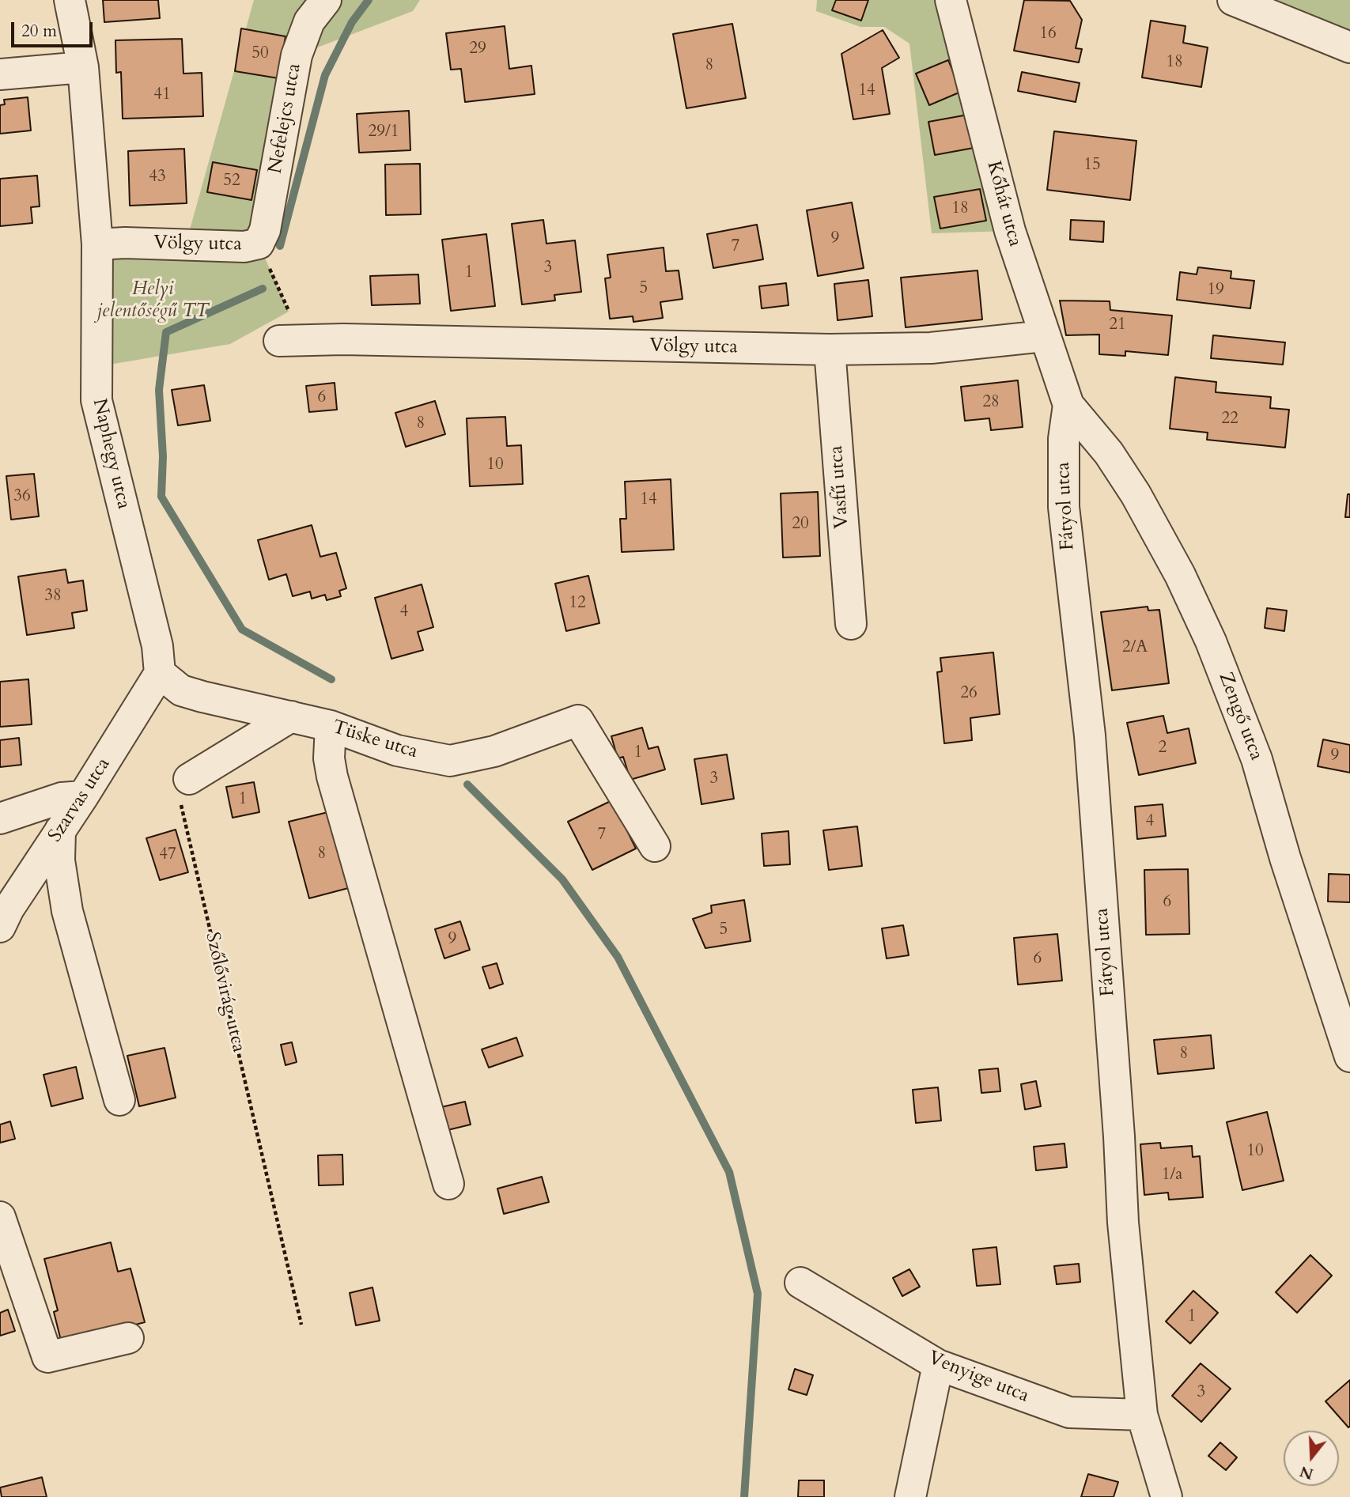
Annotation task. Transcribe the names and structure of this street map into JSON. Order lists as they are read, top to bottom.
{
  "streets": {
    "street": [
      "Nefelejcs utca",
      "Kőhát utca",
      "Völgy utca",
      "Naphegy utca",
      "Vasfű utca",
      "Fátyol utca",
      "Zengő utca",
      "Tüske utca",
      "Szarvas utca",
      "Venyige utca"
    ],
    "path": ["Szőlővirág utca"]
  },
  "crossings": [
    ["Nefelejcs utca", "Völgy utca"],
    ["Kőhát utca", "Völgy utca"],
    ["Kőhát utca", "Fátyol utca"],
    ["Kőhát utca", "Zengő utca"],
    ["Völgy utca", "Naphegy utca"],
    ["Völgy utca", "Vasfű utca"],
    ["Naphegy utca", "Tüske utca"],
    ["Naphegy utca", "Szarvas utca"],
    ["Fátyol utca", "Zengő utca"],
    ["Fátyol utca", "Venyige utca"],
    ["Tüske utca", "Szarvas utca"]
  ],
  "parks": ["Helyi jelentőségű TT"],
  "house_numbers": [
    "16",
    "29",
    "50",
    "18",
    "8",
    "14",
    "41",
    "29/1",
    "15",
    "43",
    "52",
    "18",
    "9",
    "7",
    "3",
    "1",
    "5",
    "19",
    "21",
    "6",
    "28",
    "22",
    "8",
    "10",
    "36",
    "14",
    "20",
    "38",
    "12",
    "4",
    "2/A",
    "26",
    "2",
    "1",
    "9",
    "3",
    "1",
    "4",
    "7",
    "8",
    "47",
    "6",
    "5",
    "9",
    "6",
    "8",
    "10",
    "1/a",
    "1",
    "3"
  ],
  "scale_bar": "20 m",
  "north": "bottom"
}
